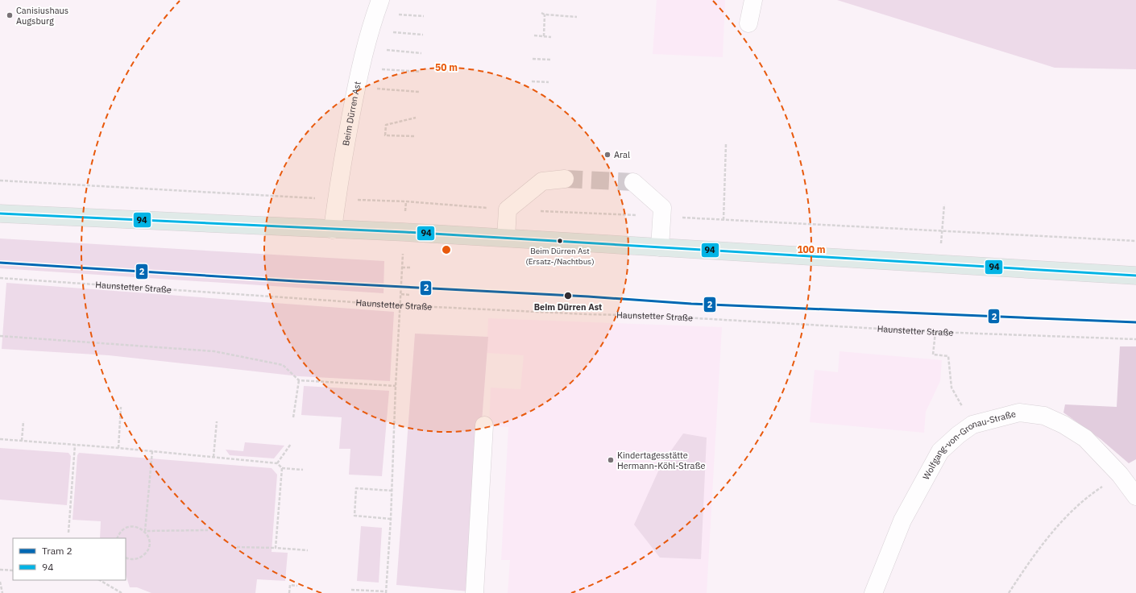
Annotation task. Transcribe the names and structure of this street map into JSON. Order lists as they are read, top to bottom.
{
  "streets": {
    "street": ["Beim Dürren Ast", "Wolfgang-von-Gronau-Straße"],
    "path": ["Haunstetter Straße"]
  },
  "places": [
    "Canisiushaus Augsburg",
    "Aral",
    "Beim Dürren Ast (Ersatz-/Nachtbus)",
    "Beim Dürren Ast",
    "Kindertagesstätte Hermann-Köhl-Straße"
  ],
  "lines": ["transit line 94", "tram line 2"],
  "legend": ["Tram 2", "94"],
  "rings": ["50 m", "100 m"]
}
